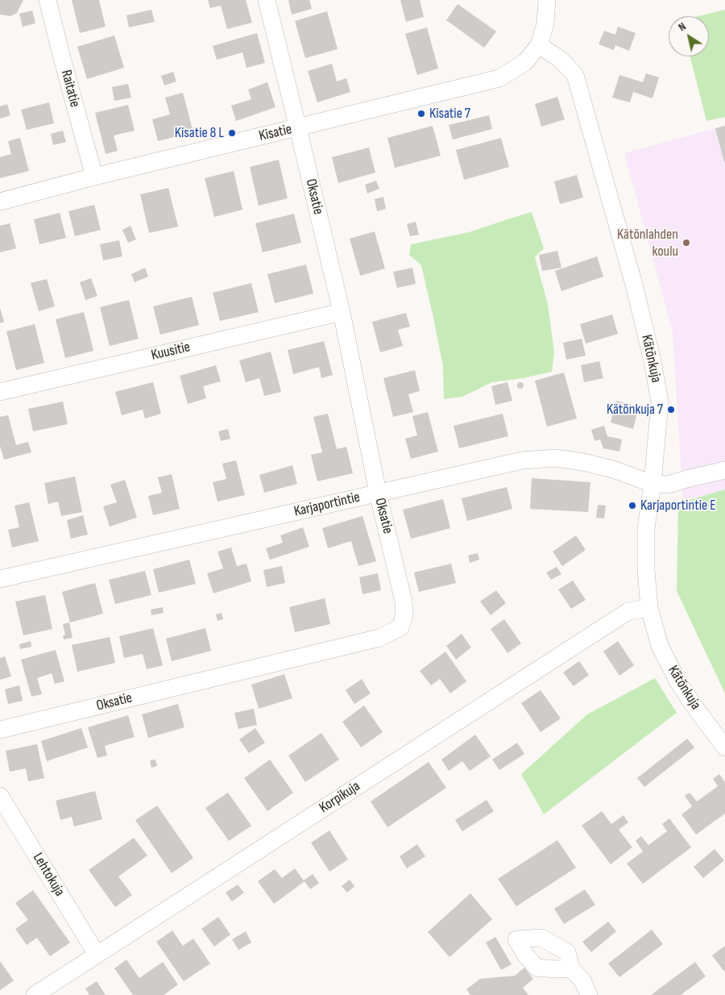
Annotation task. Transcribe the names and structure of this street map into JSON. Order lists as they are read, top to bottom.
{
  "streets": {
    "street": [
      "Raitatie",
      "Kisatie",
      "Oksatie",
      "Kuusitie",
      "Kätönkuja",
      "Karjaportintie",
      "Korpikuja",
      "Lehtokuja"
    ]
  },
  "crossings": [
    ["Raitatie", "Kisatie"],
    ["Kisatie", "Oksatie"],
    ["Kisatie", "Kätönkuja"],
    ["Oksatie", "Kuusitie"],
    ["Oksatie", "Karjaportintie"],
    ["Kätönkuja", "Karjaportintie"],
    ["Kätönkuja", "Korpikuja"],
    ["Korpikuja", "Lehtokuja"]
  ],
  "places": [
    "Kisatie 7",
    "Kisatie 8 L",
    "Kätönlahden koulu",
    "Kätönkuja 7",
    "Karjaportintie E"
  ],
  "north": "top left"
}
